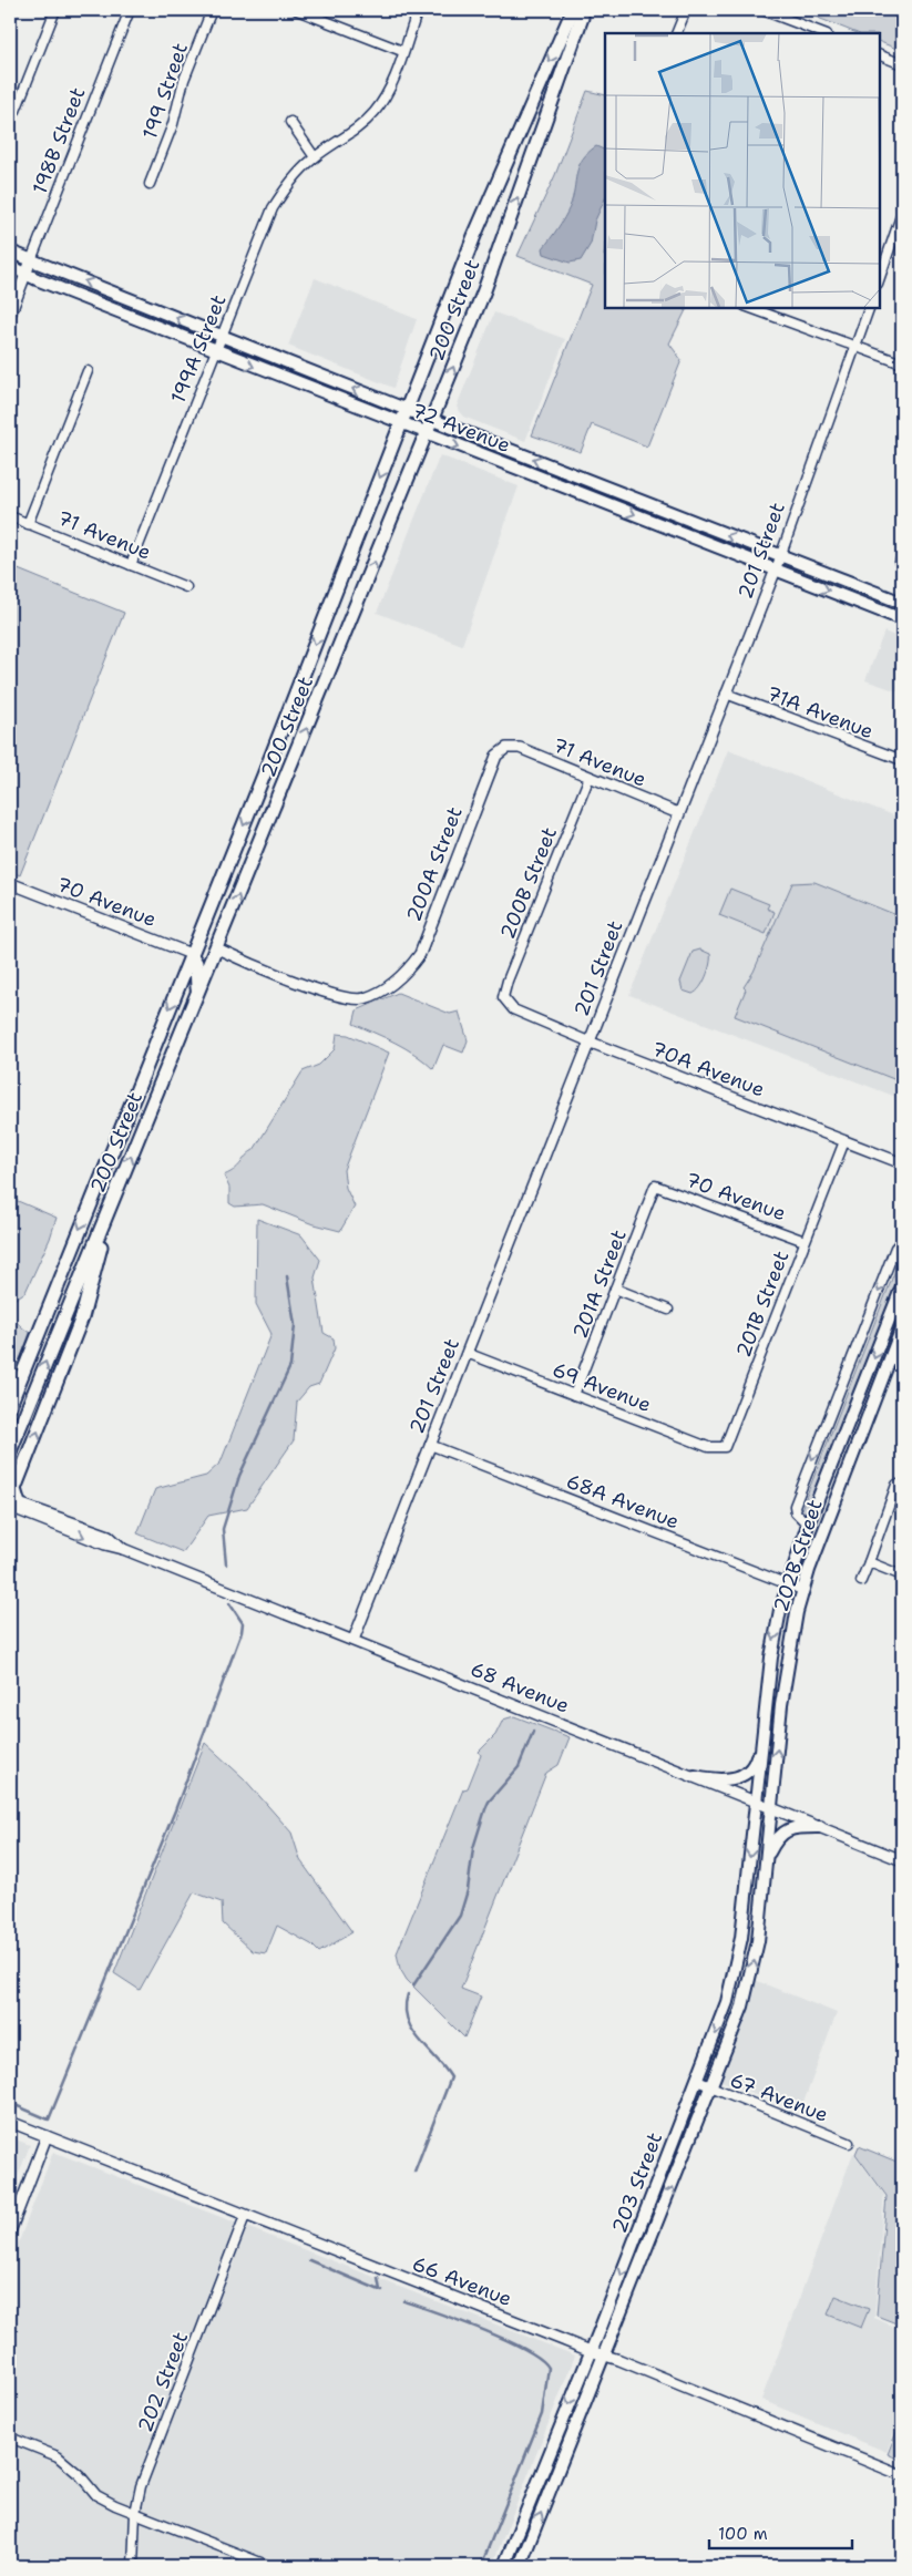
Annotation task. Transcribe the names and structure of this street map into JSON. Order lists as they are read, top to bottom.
{
  "streets": {
    "main road": [
      "200 Street",
      "72 Avenue",
      "202B Street",
      "203 Street"
    ],
    "street": [
      "199 Street",
      "198B Street",
      "199A Street",
      "71 Avenue",
      "201 Street",
      "71A Avenue",
      "200A Street",
      "200B Street",
      "70 Avenue",
      "70A Avenue",
      "201A Street",
      "201B Street",
      "69 Avenue",
      "68A Avenue",
      "68 Avenue",
      "67 Avenue",
      "66 Avenue",
      "202 Street"
    ]
  },
  "crossings": [
    ["198B Street", "72 Avenue"],
    ["200 Street", "72 Avenue"],
    ["200 Street", "200A Street"],
    ["200 Street", "70 Avenue"],
    ["199A Street", "72 Avenue"],
    ["199A Street", "71 Avenue"],
    ["72 Avenue", "201 Street"],
    ["71 Avenue", "201 Street"],
    ["71 Avenue", "200A Street"],
    ["71 Avenue", "200B Street"],
    ["201 Street", "71A Avenue"],
    ["201 Street", "70A Avenue"],
    ["201 Street", "69 Avenue"],
    ["201 Street", "68A Avenue"],
    ["201 Street", "68 Avenue"],
    ["200B Street", "70A Avenue"],
    ["70 Avenue", "201A Street"],
    ["70 Avenue", "201B Street"],
    ["70A Avenue", "201B Street"],
    ["201A Street", "69 Avenue"],
    ["201B Street", "69 Avenue"],
    ["68A Avenue", "202B Street"],
    ["202B Street", "68 Avenue"],
    ["202B Street", "203 Street"],
    ["68 Avenue", "203 Street"],
    ["67 Avenue", "203 Street"],
    ["203 Street", "66 Avenue"],
    ["66 Avenue", "202 Street"]
  ],
  "scale_bar": "100 m"
}
